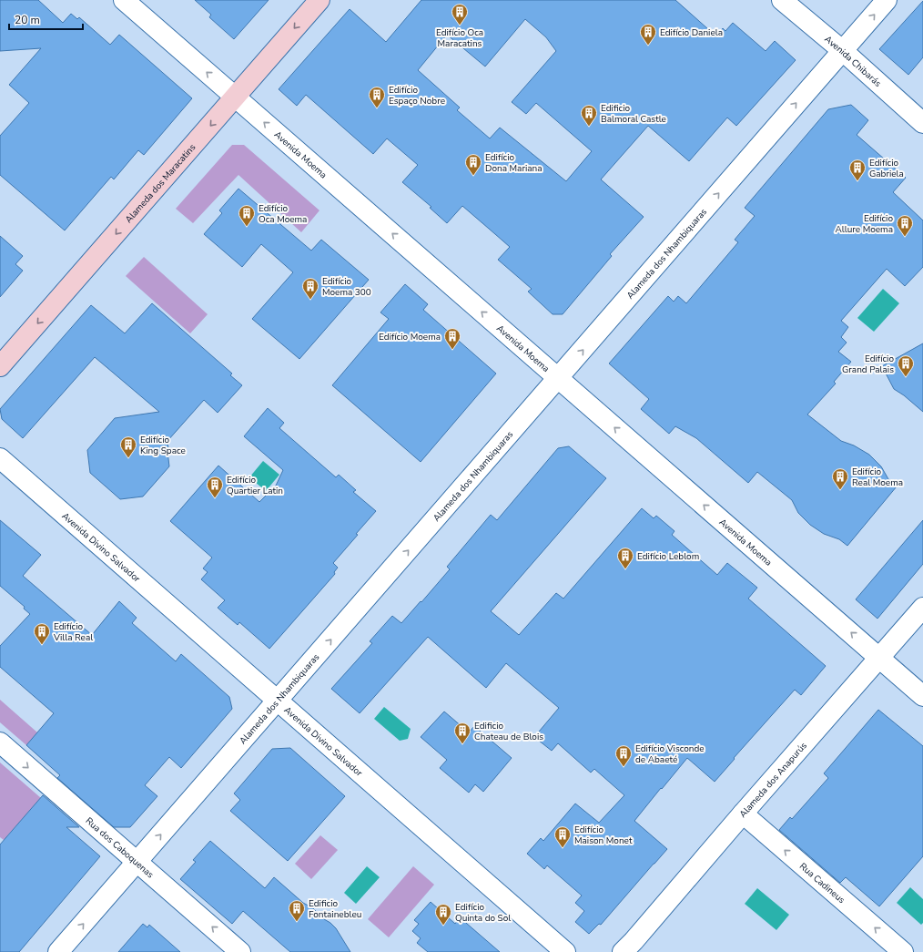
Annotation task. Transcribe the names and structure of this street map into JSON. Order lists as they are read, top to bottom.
{
  "streets": {
    "main road": ["Alameda dos Maracatins"],
    "street": [
      "Avenida Chibarás",
      "Avenida Moema",
      "Alameda dos Nhambiquaras",
      "Avenida Divino Salvador",
      "Alameda dos Anapurús",
      "Rua dos Caboquenas",
      "Rua Cadineus"
    ]
  },
  "crossings": [
    ["Avenida Chibarás", "Alameda dos Nhambiquaras"],
    ["Avenida Moema", "Alameda dos Maracatins"],
    ["Avenida Moema", "Alameda dos Nhambiquaras"],
    ["Avenida Moema", "Alameda dos Anapurús"],
    ["Alameda dos Nhambiquaras", "Avenida Divino Salvador"],
    ["Alameda dos Nhambiquaras", "Rua dos Caboquenas"],
    ["Alameda dos Anapurús", "Rua Cadineus"]
  ],
  "one_way": [
    "Avenida Moema",
    "Alameda dos Maracatins",
    "Alameda dos Nhambiquaras",
    "Rua Cadineus"
  ],
  "places": {
    "building": [
      "Edifício Oca Maracatins",
      "Edifício Daniela",
      "Edifício Espaço Nobre",
      "Edificio Balmoral Castle",
      "Edifício Dona Mariana",
      "Edifício Gabriela",
      "Edifício Oca Moema",
      "Edifício Allure Moema",
      "Edifício Moema 300",
      "Edifício Moema",
      "Edifício Grand Palais",
      "Edifício King Space",
      "Edifício Real Moema",
      "Edifício Quartier Latin",
      "Edifício Leblom",
      "Edifício Villa Real",
      "Edificio Chateau de Blois",
      "Edifício Visconde de Abaeté",
      "Edifício Maison Monet",
      "Edificio Fontainebleu",
      "Edifício Quinta do Sol"
    ]
  },
  "scale_bar": "20 m"
}
